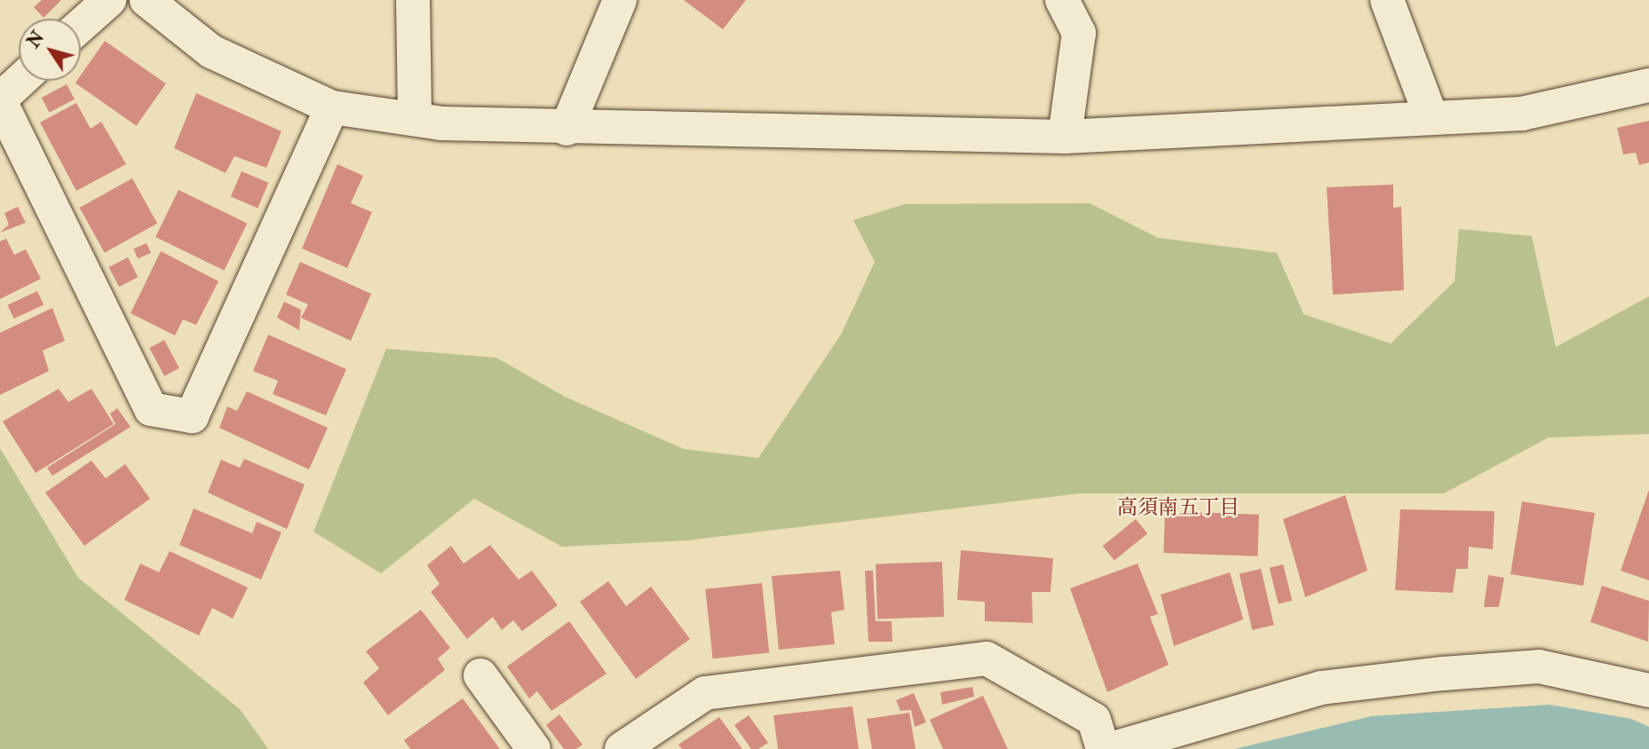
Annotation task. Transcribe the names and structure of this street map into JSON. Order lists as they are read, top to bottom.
{
  "districts": ["高須南五丁目"],
  "north": "top left"
}
